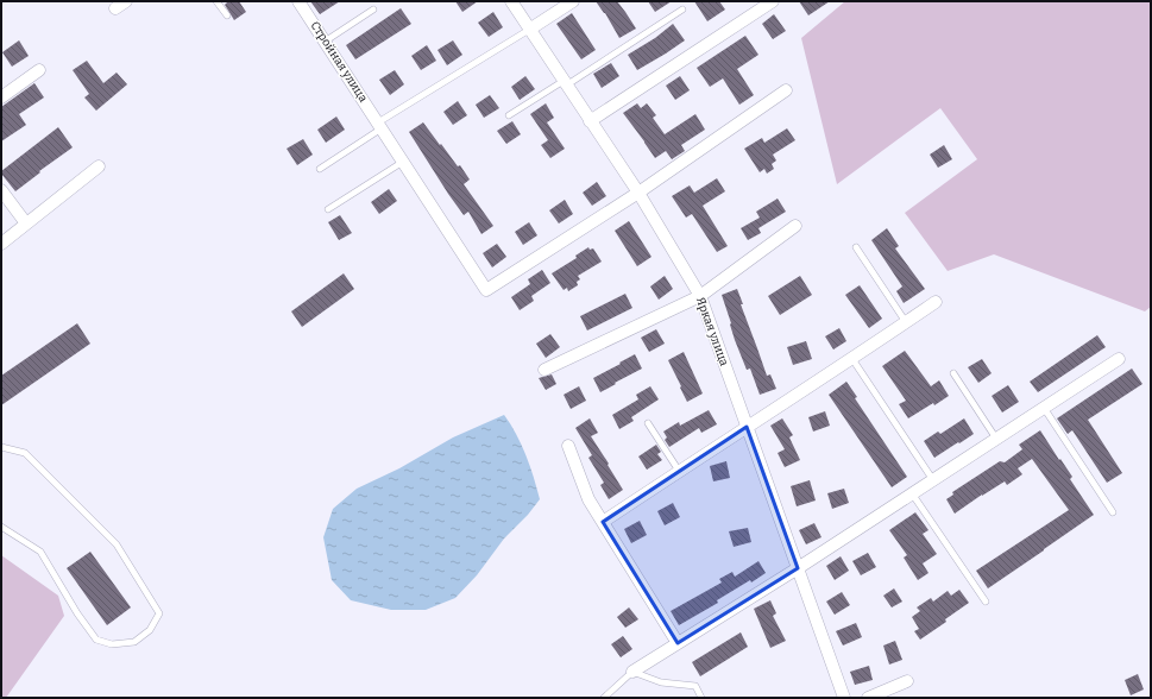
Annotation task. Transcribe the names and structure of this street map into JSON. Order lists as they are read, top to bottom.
{
  "streets": {
    "street": ["Стройная улица", "Яркая улица"]
  },
  "crossings": [
    ["Стройная улица", "Яркая улица"]
  ]
}
